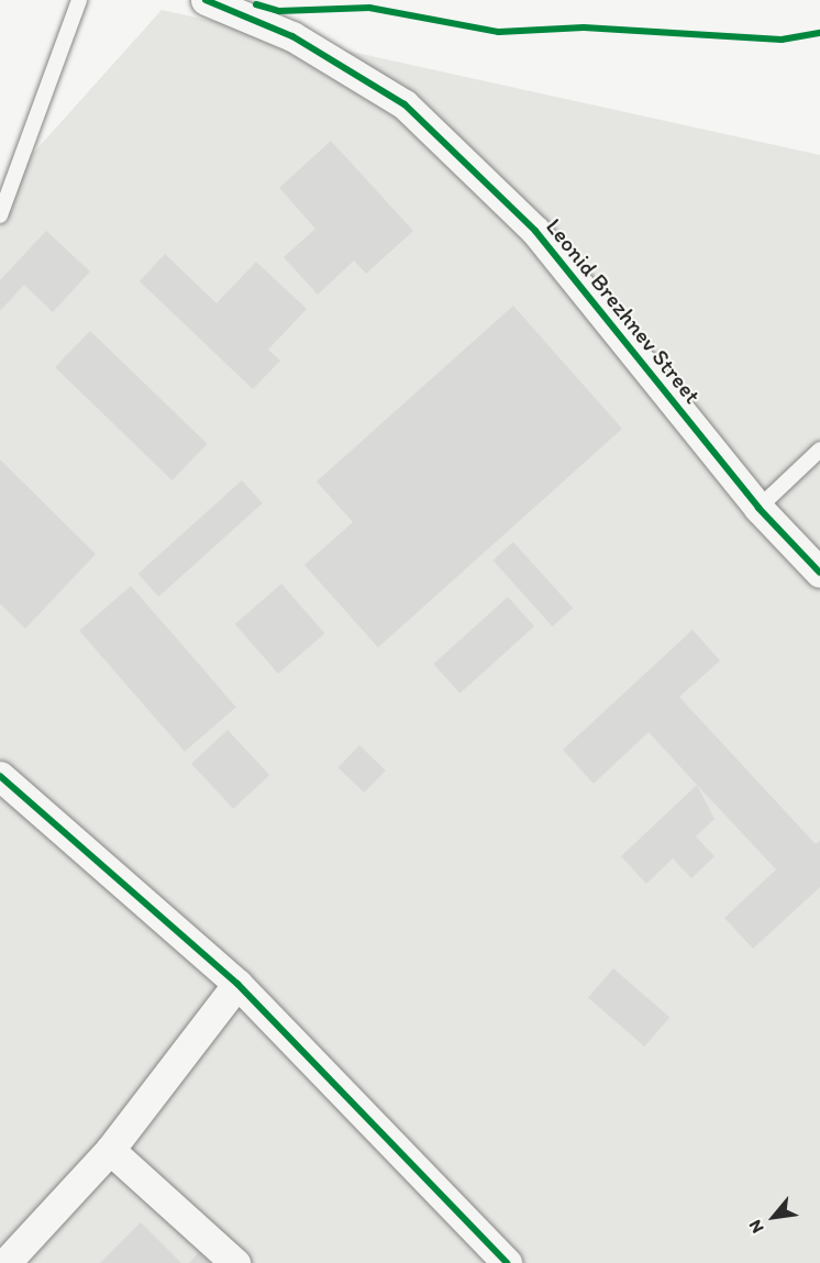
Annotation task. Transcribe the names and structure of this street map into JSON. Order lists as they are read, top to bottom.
{
  "streets": {
    "street": ["Leonid Brezhnev Street"]
  },
  "north": "bottom left"
}
